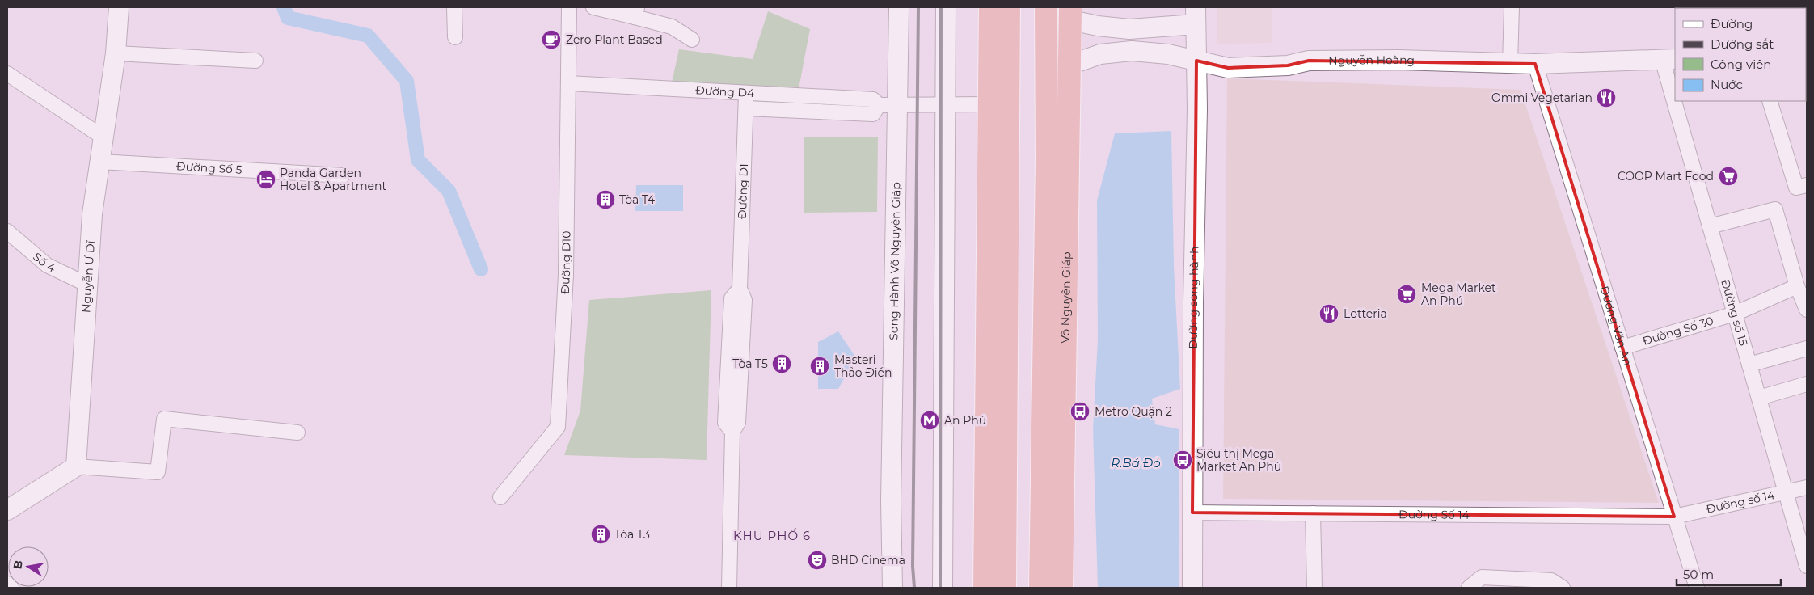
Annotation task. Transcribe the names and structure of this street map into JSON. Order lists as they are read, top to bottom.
{
  "streets": {
    "highway": ["Võ Nguyên Giáp"],
    "main road": [
      "Nguyễn Hoàng",
      "Song Hành Võ Nguyên Giáp",
      "Nguyễn Ư Dĩ",
      "Đường song hành"
    ],
    "street": [
      "Đường D4",
      "Đường Số 5",
      "Đường D1",
      "Số 4",
      "Đường D10",
      "Đường số 15",
      "Dương Văn An",
      "Đường Số 30",
      "Đường số 14",
      "Đường Số 14"
    ]
  },
  "crossings": [
    ["Nguyễn Hoàng", "Võ Nguyên Giáp"],
    ["Nguyễn Hoàng", "Đường song hành"],
    ["Nguyễn Hoàng", "Đường số 15"],
    ["Nguyễn Hoàng", "Dương Văn An"],
    ["Đường D4", "Đường D1"],
    ["Đường D4", "Song Hành Võ Nguyên Giáp"],
    ["Đường D4", "Đường D10"],
    ["Đường Số 5", "Nguyễn Ư Dĩ"],
    ["Số 4", "Nguyễn Ư Dĩ"],
    ["Đường song hành", "Đường Số 14"],
    ["Đường số 15", "Đường Số 30"],
    ["Đường số 15", "Đường số 14"],
    ["Dương Văn An", "Đường Số 30"],
    ["Dương Văn An", "Đường số 14"],
    ["Dương Văn An", "Đường Số 14"],
    ["Đường số 14", "Đường Số 14"]
  ],
  "districts": ["KHU PHỐ 6"],
  "water": ["R.Bá Đỏ"],
  "places": {
    "cafe": ["Zero Plant Based"],
    "restaurant": ["Ommi Vegetarian", "Lotteria"],
    "supermarket": ["COOP Mart Food", "Mega Market An Phú"],
    "hotel": ["Panda Garden Hotel & Apartment"],
    "building": [
      "Tòa T4",
      "Tòa T5",
      "Masteri Thảo Điền",
      "Tòa T3"
    ],
    "bus stop": ["Metro Quận 2", "Siêu thị Mega Market An Phú"],
    "metro station": ["An Phú"],
    "theatre": ["BHD Cinema"]
  },
  "legend": [
    "Đường",
    "Đường sắt",
    "Công viên",
    "Nước"
  ],
  "scale_bar": "50 m",
  "north": "left"
}
